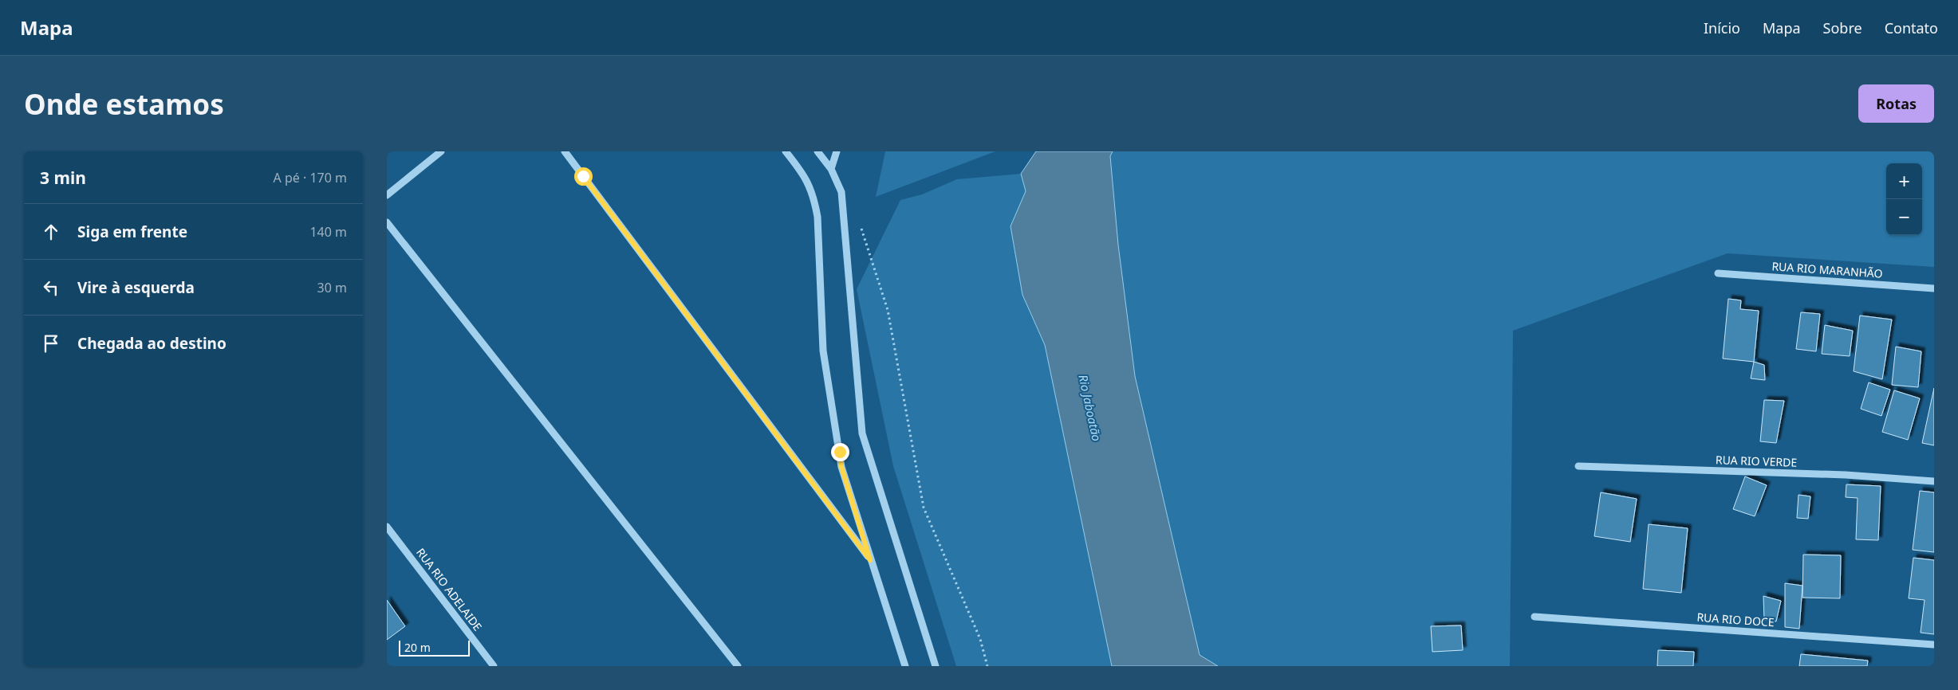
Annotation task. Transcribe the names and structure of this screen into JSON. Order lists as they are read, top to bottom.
{
  "streets": {
    "street": [
      "RUA RIO MARANHÃO",
      "RUA RIO VERDE",
      "RUA RIO ADELAIDE",
      "RUA RIO DOCE"
    ]
  },
  "water": ["Rio Jaboatão"],
  "scale_bar": "20 m",
  "page": {
    "header": "Mapa",
    "nav": [
      "Início",
      "Mapa",
      "Sobre",
      "Contato"
    ],
    "buttons": "Rotas",
    "title": "Onde estamos",
    "heading": ["3 min", "A pé · 170 m"],
    "map_buttons": ["+", "−"],
    "list": [
      ["Siga em frente", "140 m"],
      ["Vire à esquerda", "30 m"],
      "Chegada ao destino"
    ],
    "scale": "20 m"
  }
}
